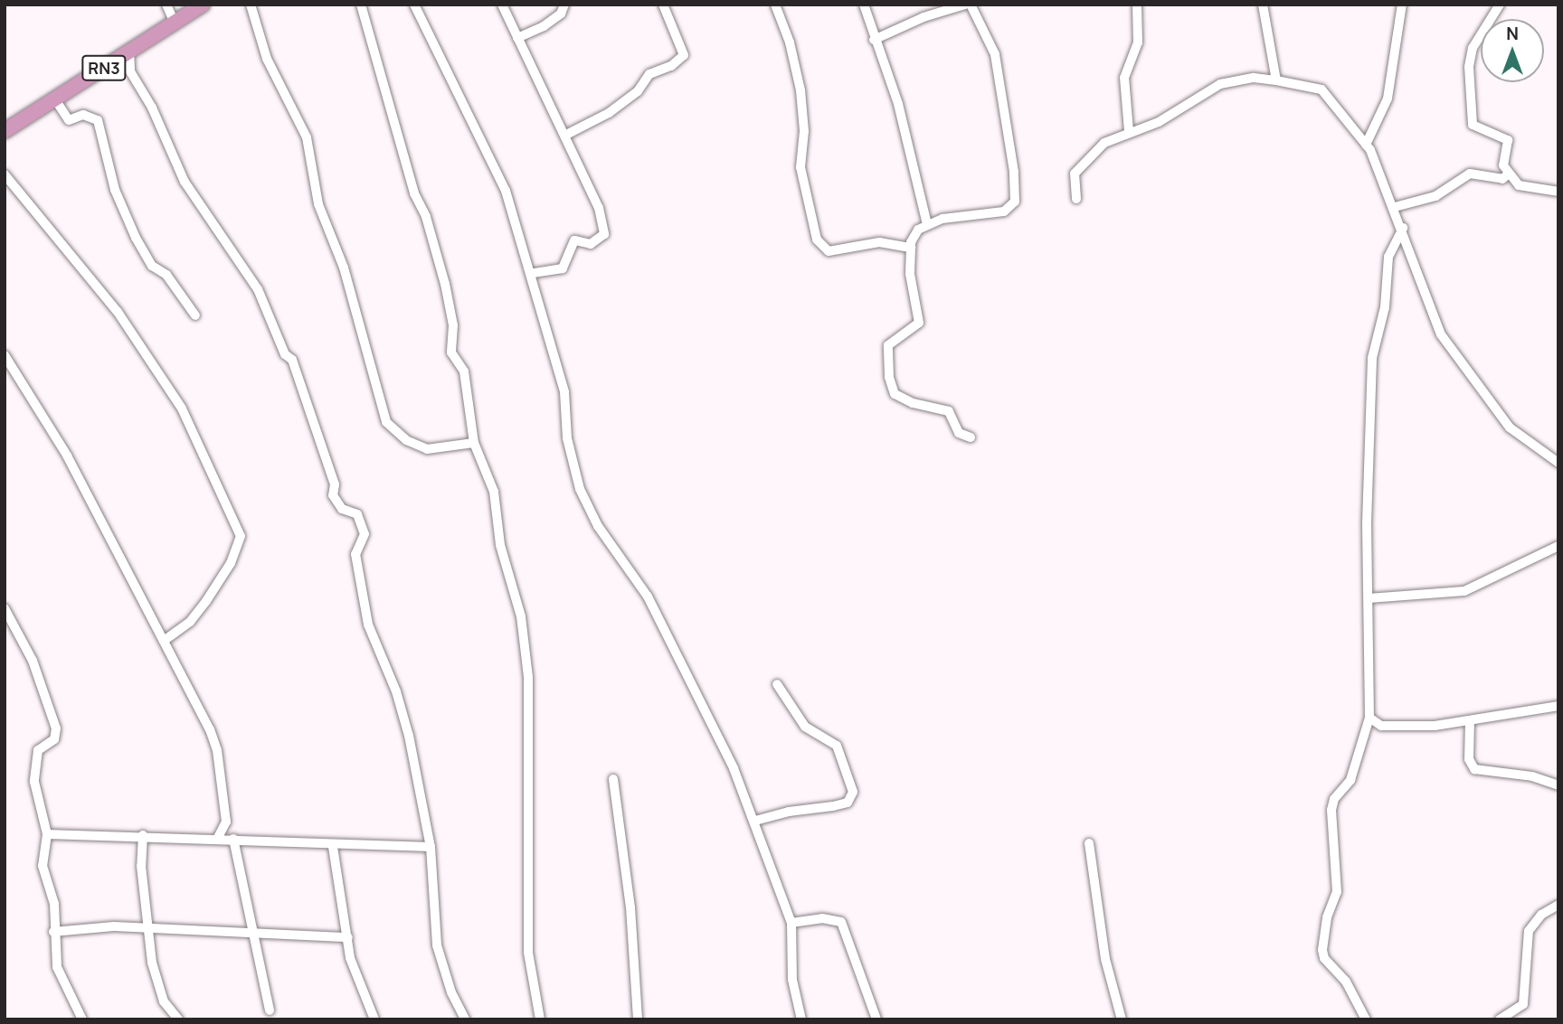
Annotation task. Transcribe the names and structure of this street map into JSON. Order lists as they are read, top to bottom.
{
  "streets": {
    "highway": ["RN3"]
  },
  "north": "top"
}
